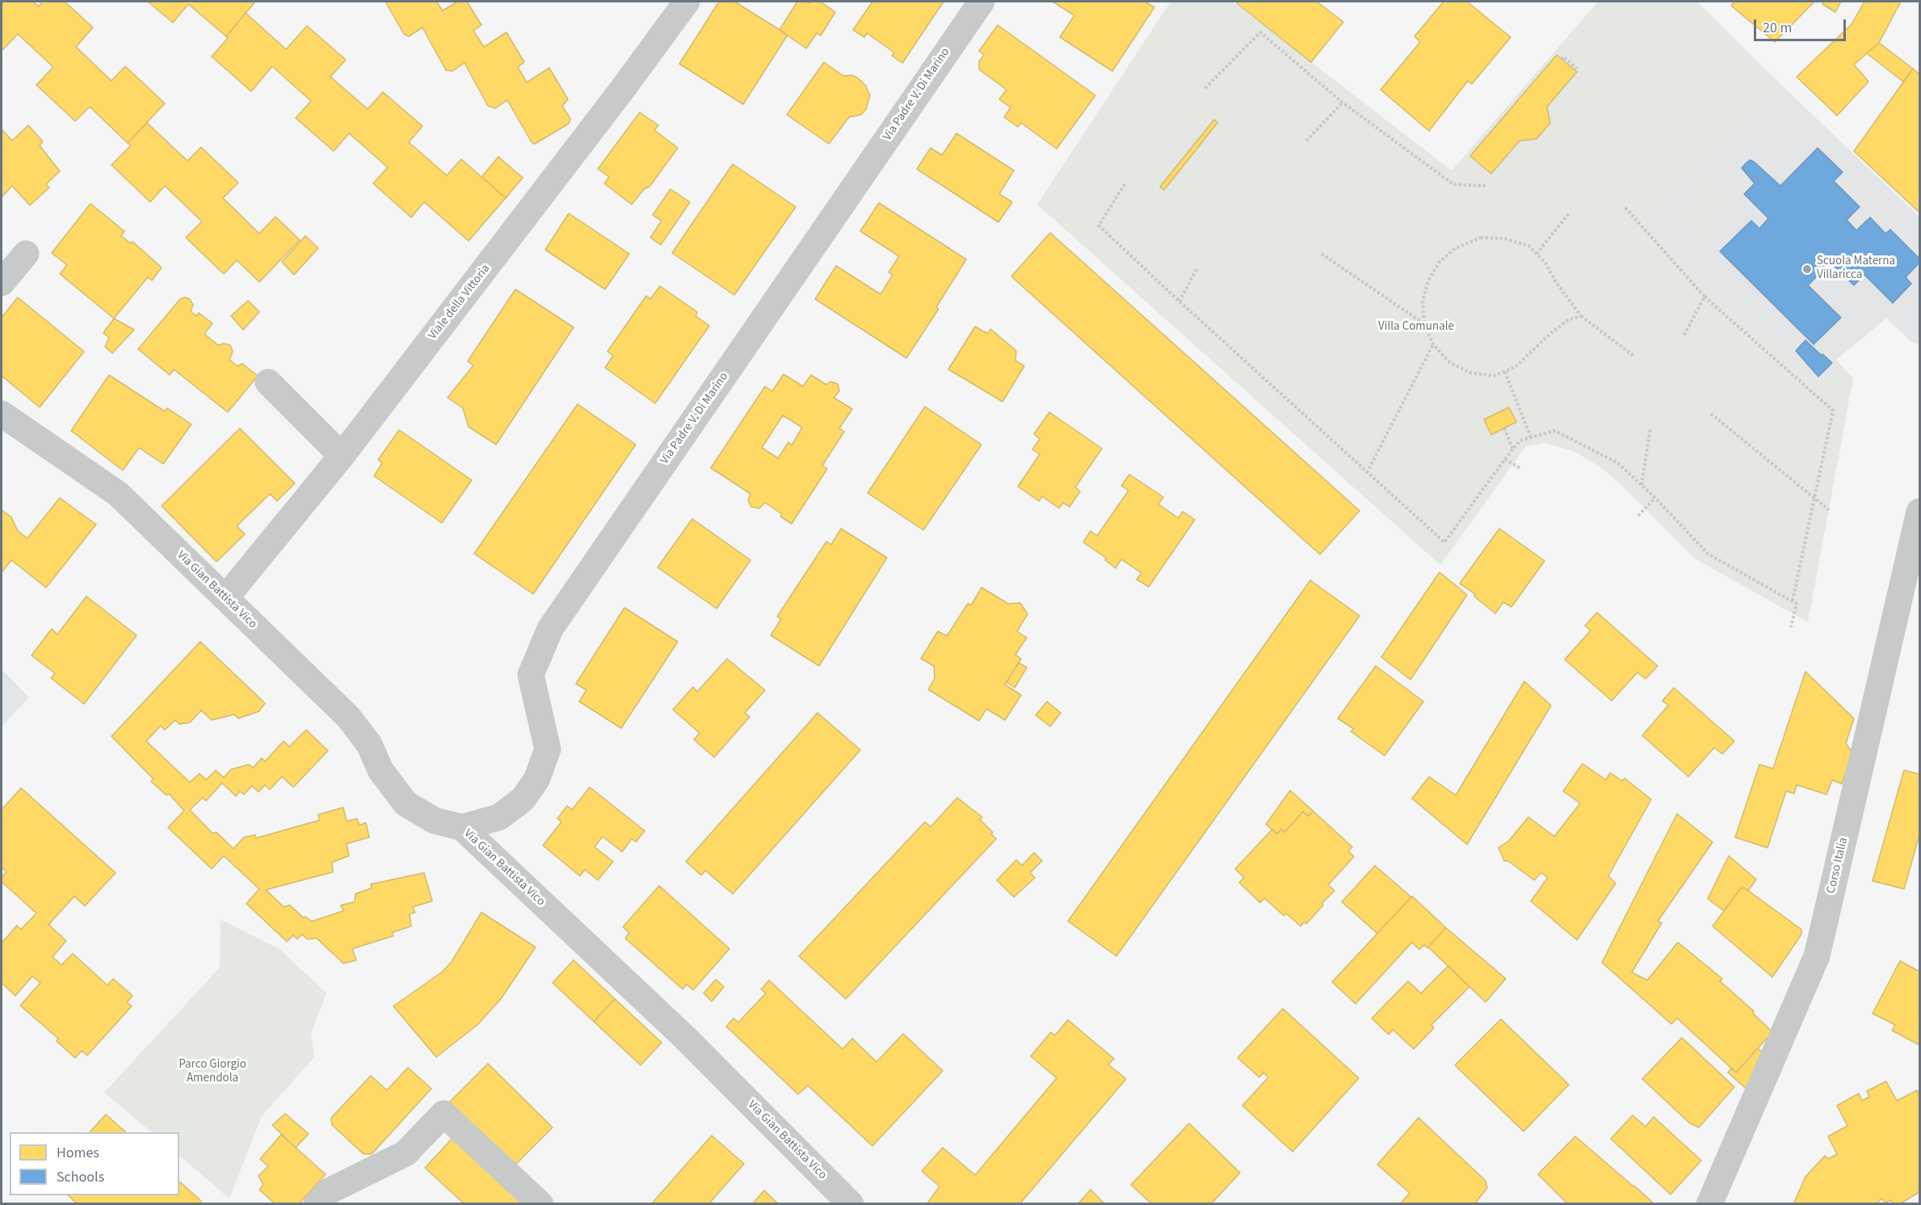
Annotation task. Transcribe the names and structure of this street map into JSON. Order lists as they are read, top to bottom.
{
  "streets": {
    "street": [
      "Via Padre V. Di Marino",
      "Viale della Vittoria",
      "Via Gian Battista Vico",
      "Corso Italia"
    ]
  },
  "crossings": [
    ["Via Padre V. Di Marino", "Via Gian Battista Vico"],
    ["Viale della Vittoria", "Via Gian Battista Vico"]
  ],
  "parks": ["Villa Comunale", "Parco Giorgio Amendola"],
  "places": ["Scuola Materna Villaricca"],
  "legend": ["Homes", "Schools"],
  "scale_bar": "20 m"
}
